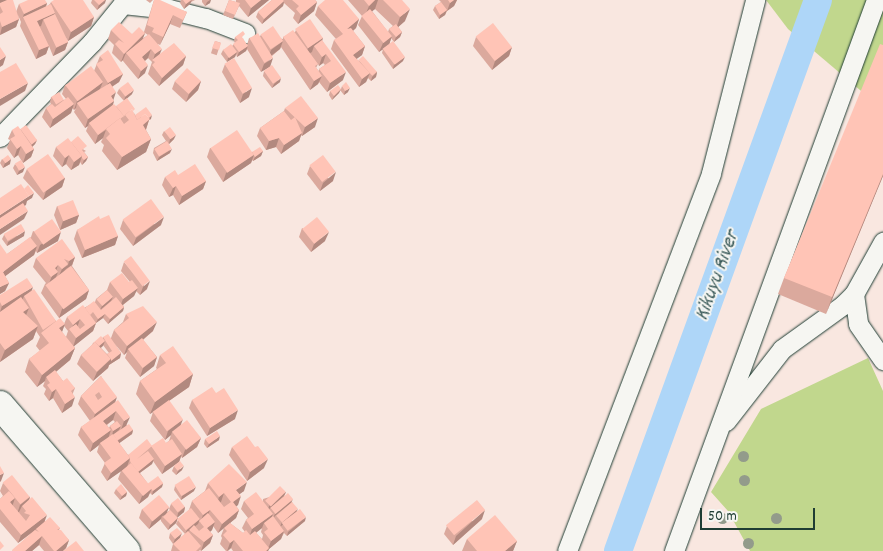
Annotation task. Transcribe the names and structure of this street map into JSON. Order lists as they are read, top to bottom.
{
  "water": ["Kikuyu River"],
  "scale_bar": "50 m"
}
